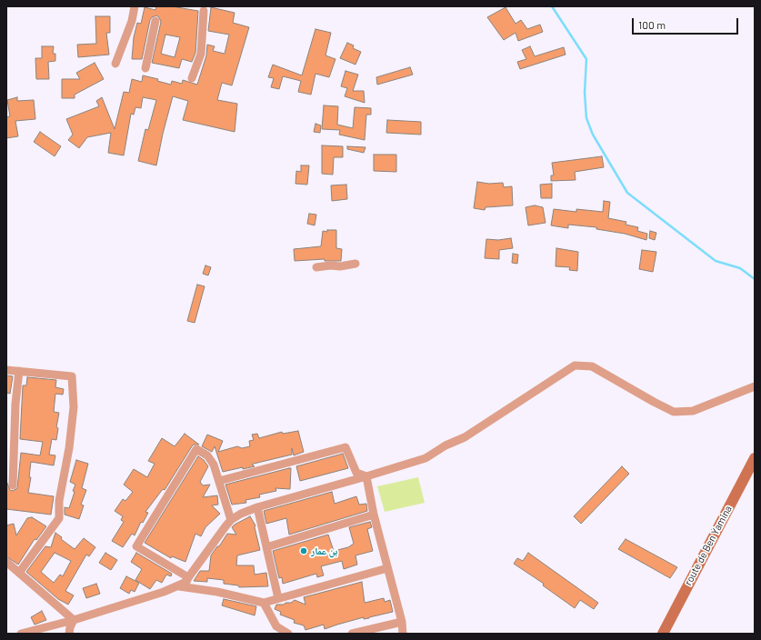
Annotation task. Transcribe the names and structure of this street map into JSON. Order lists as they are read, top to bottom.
{
  "streets": {
    "street": ["route de Ben Yamina"]
  },
  "places": ["بن عمار"],
  "scale_bar": "100 m"
}
